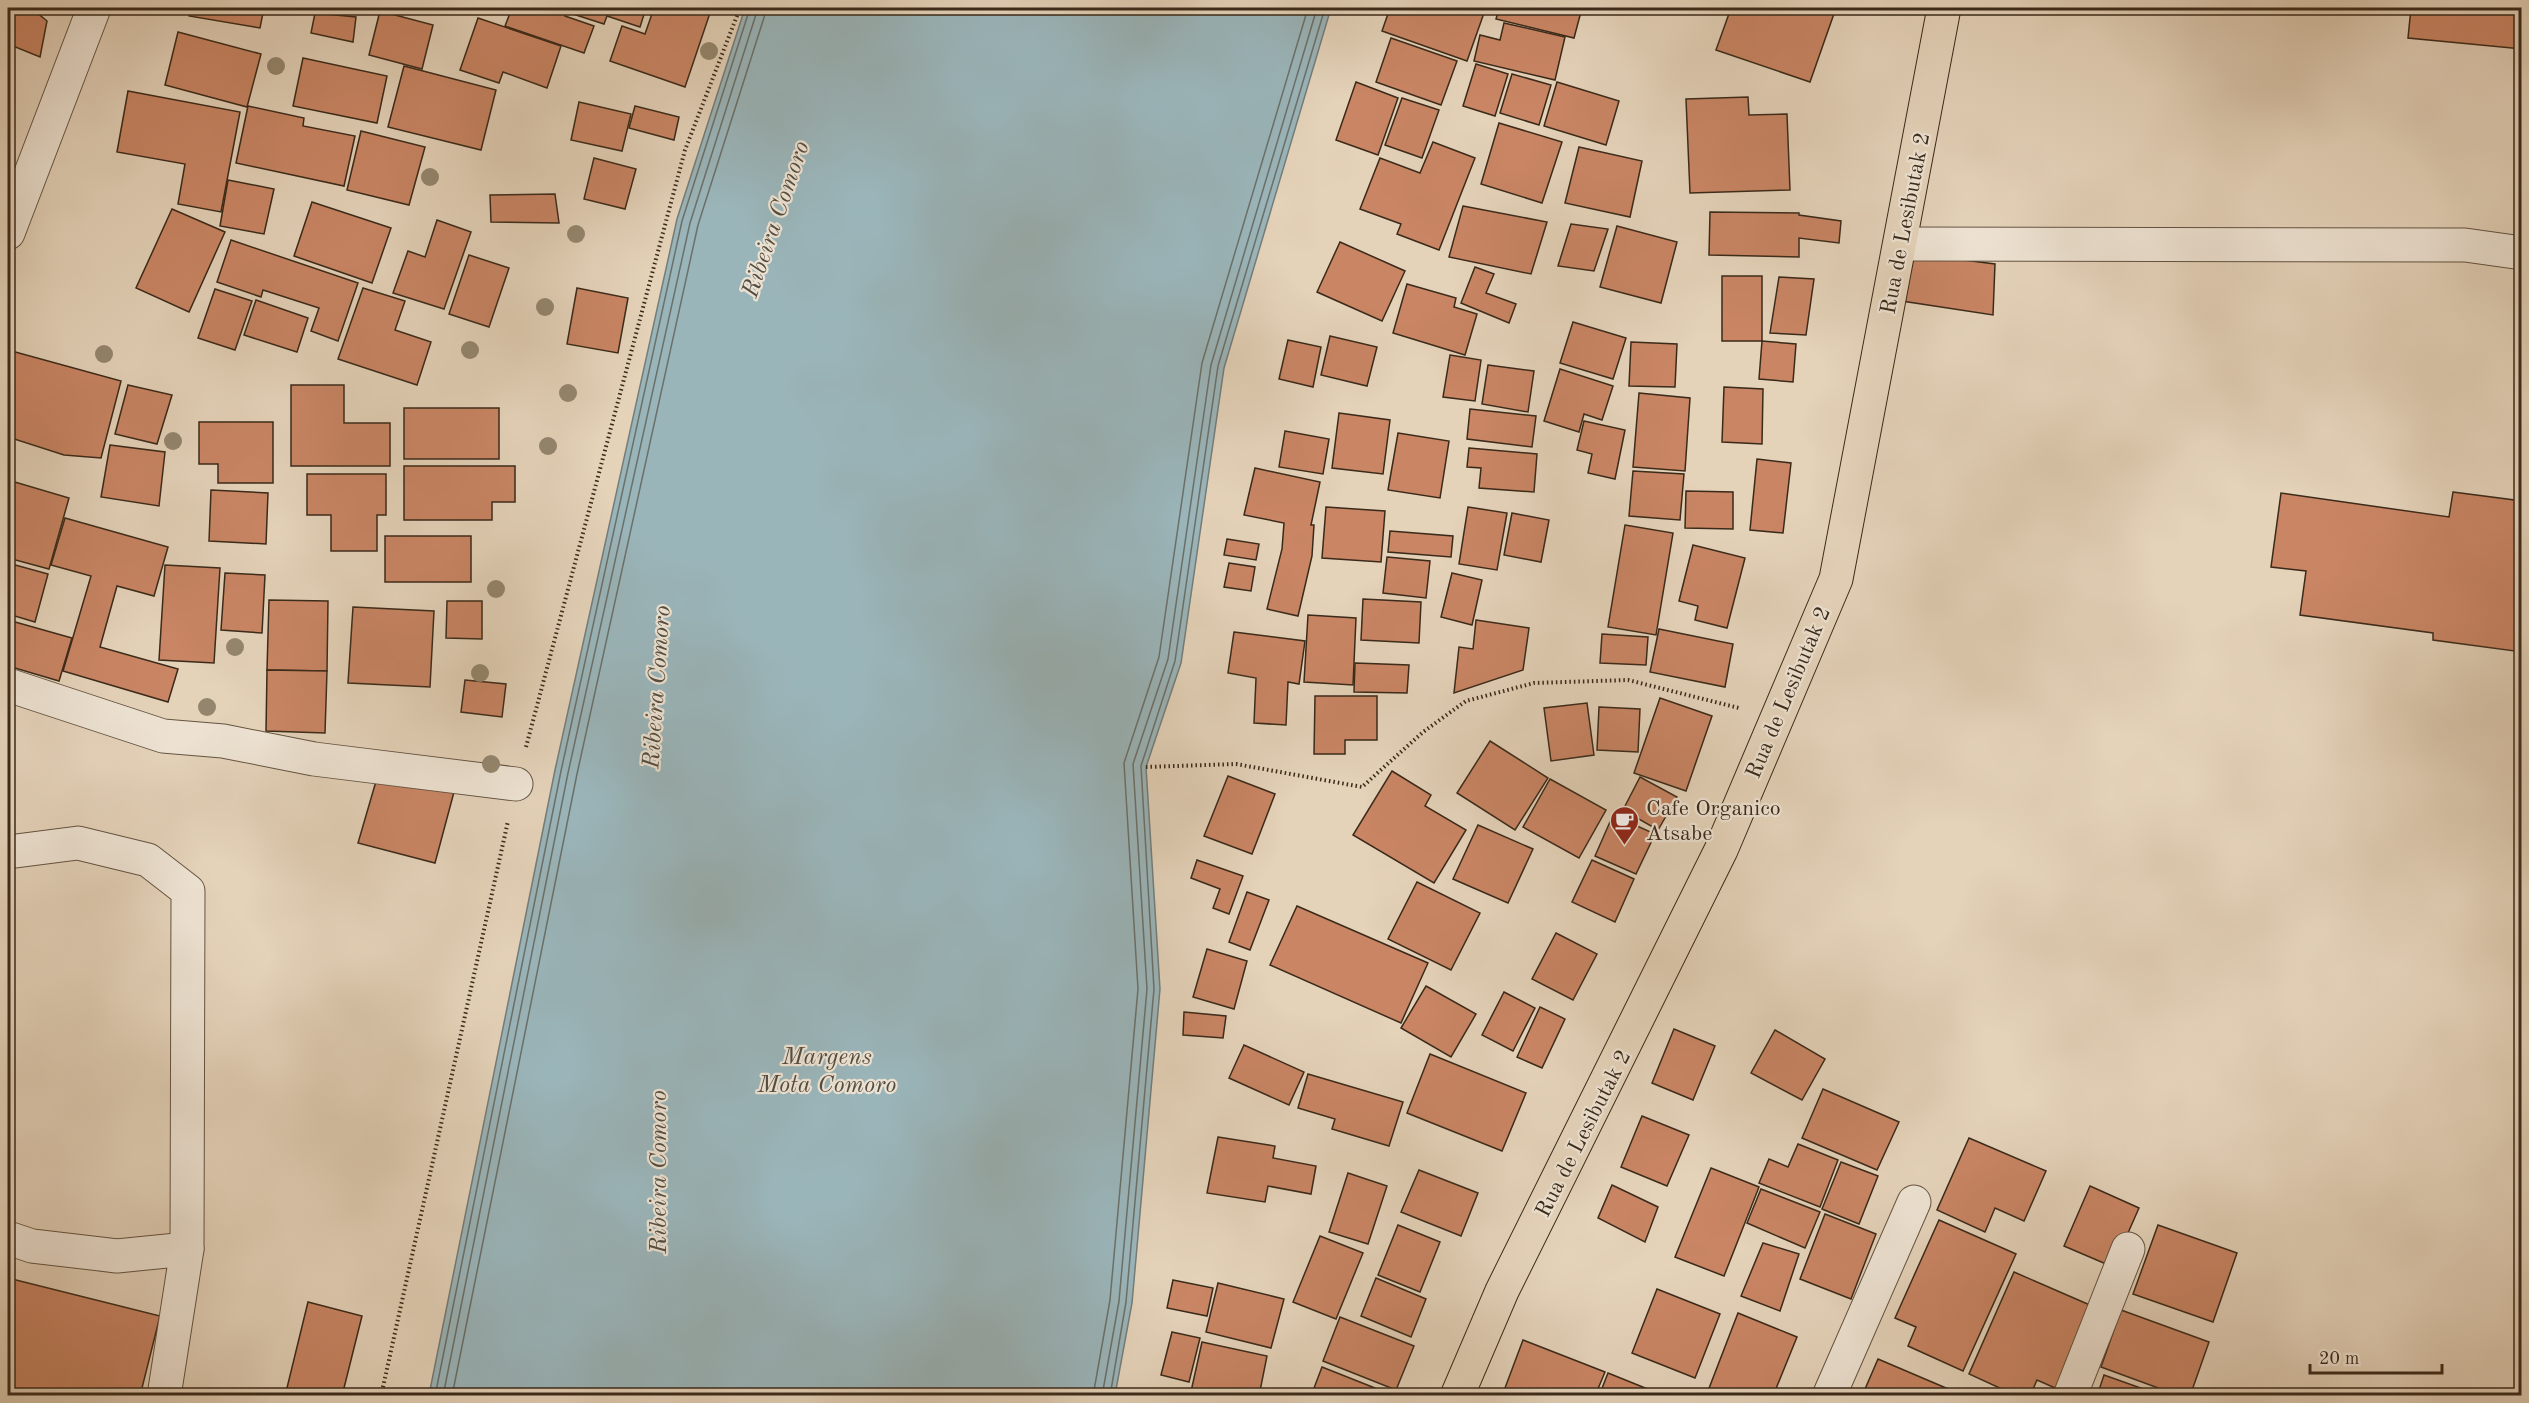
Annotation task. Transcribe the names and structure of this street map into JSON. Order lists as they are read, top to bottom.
{
  "streets": {
    "main road": ["Rua de Lesibutak 2"]
  },
  "water": ["Ribeira Comoro", "Margens Mota Comoro"],
  "places": {
    "cafe": ["Cafe Organico Atsabe"]
  },
  "scale_bar": "20 m"
}
